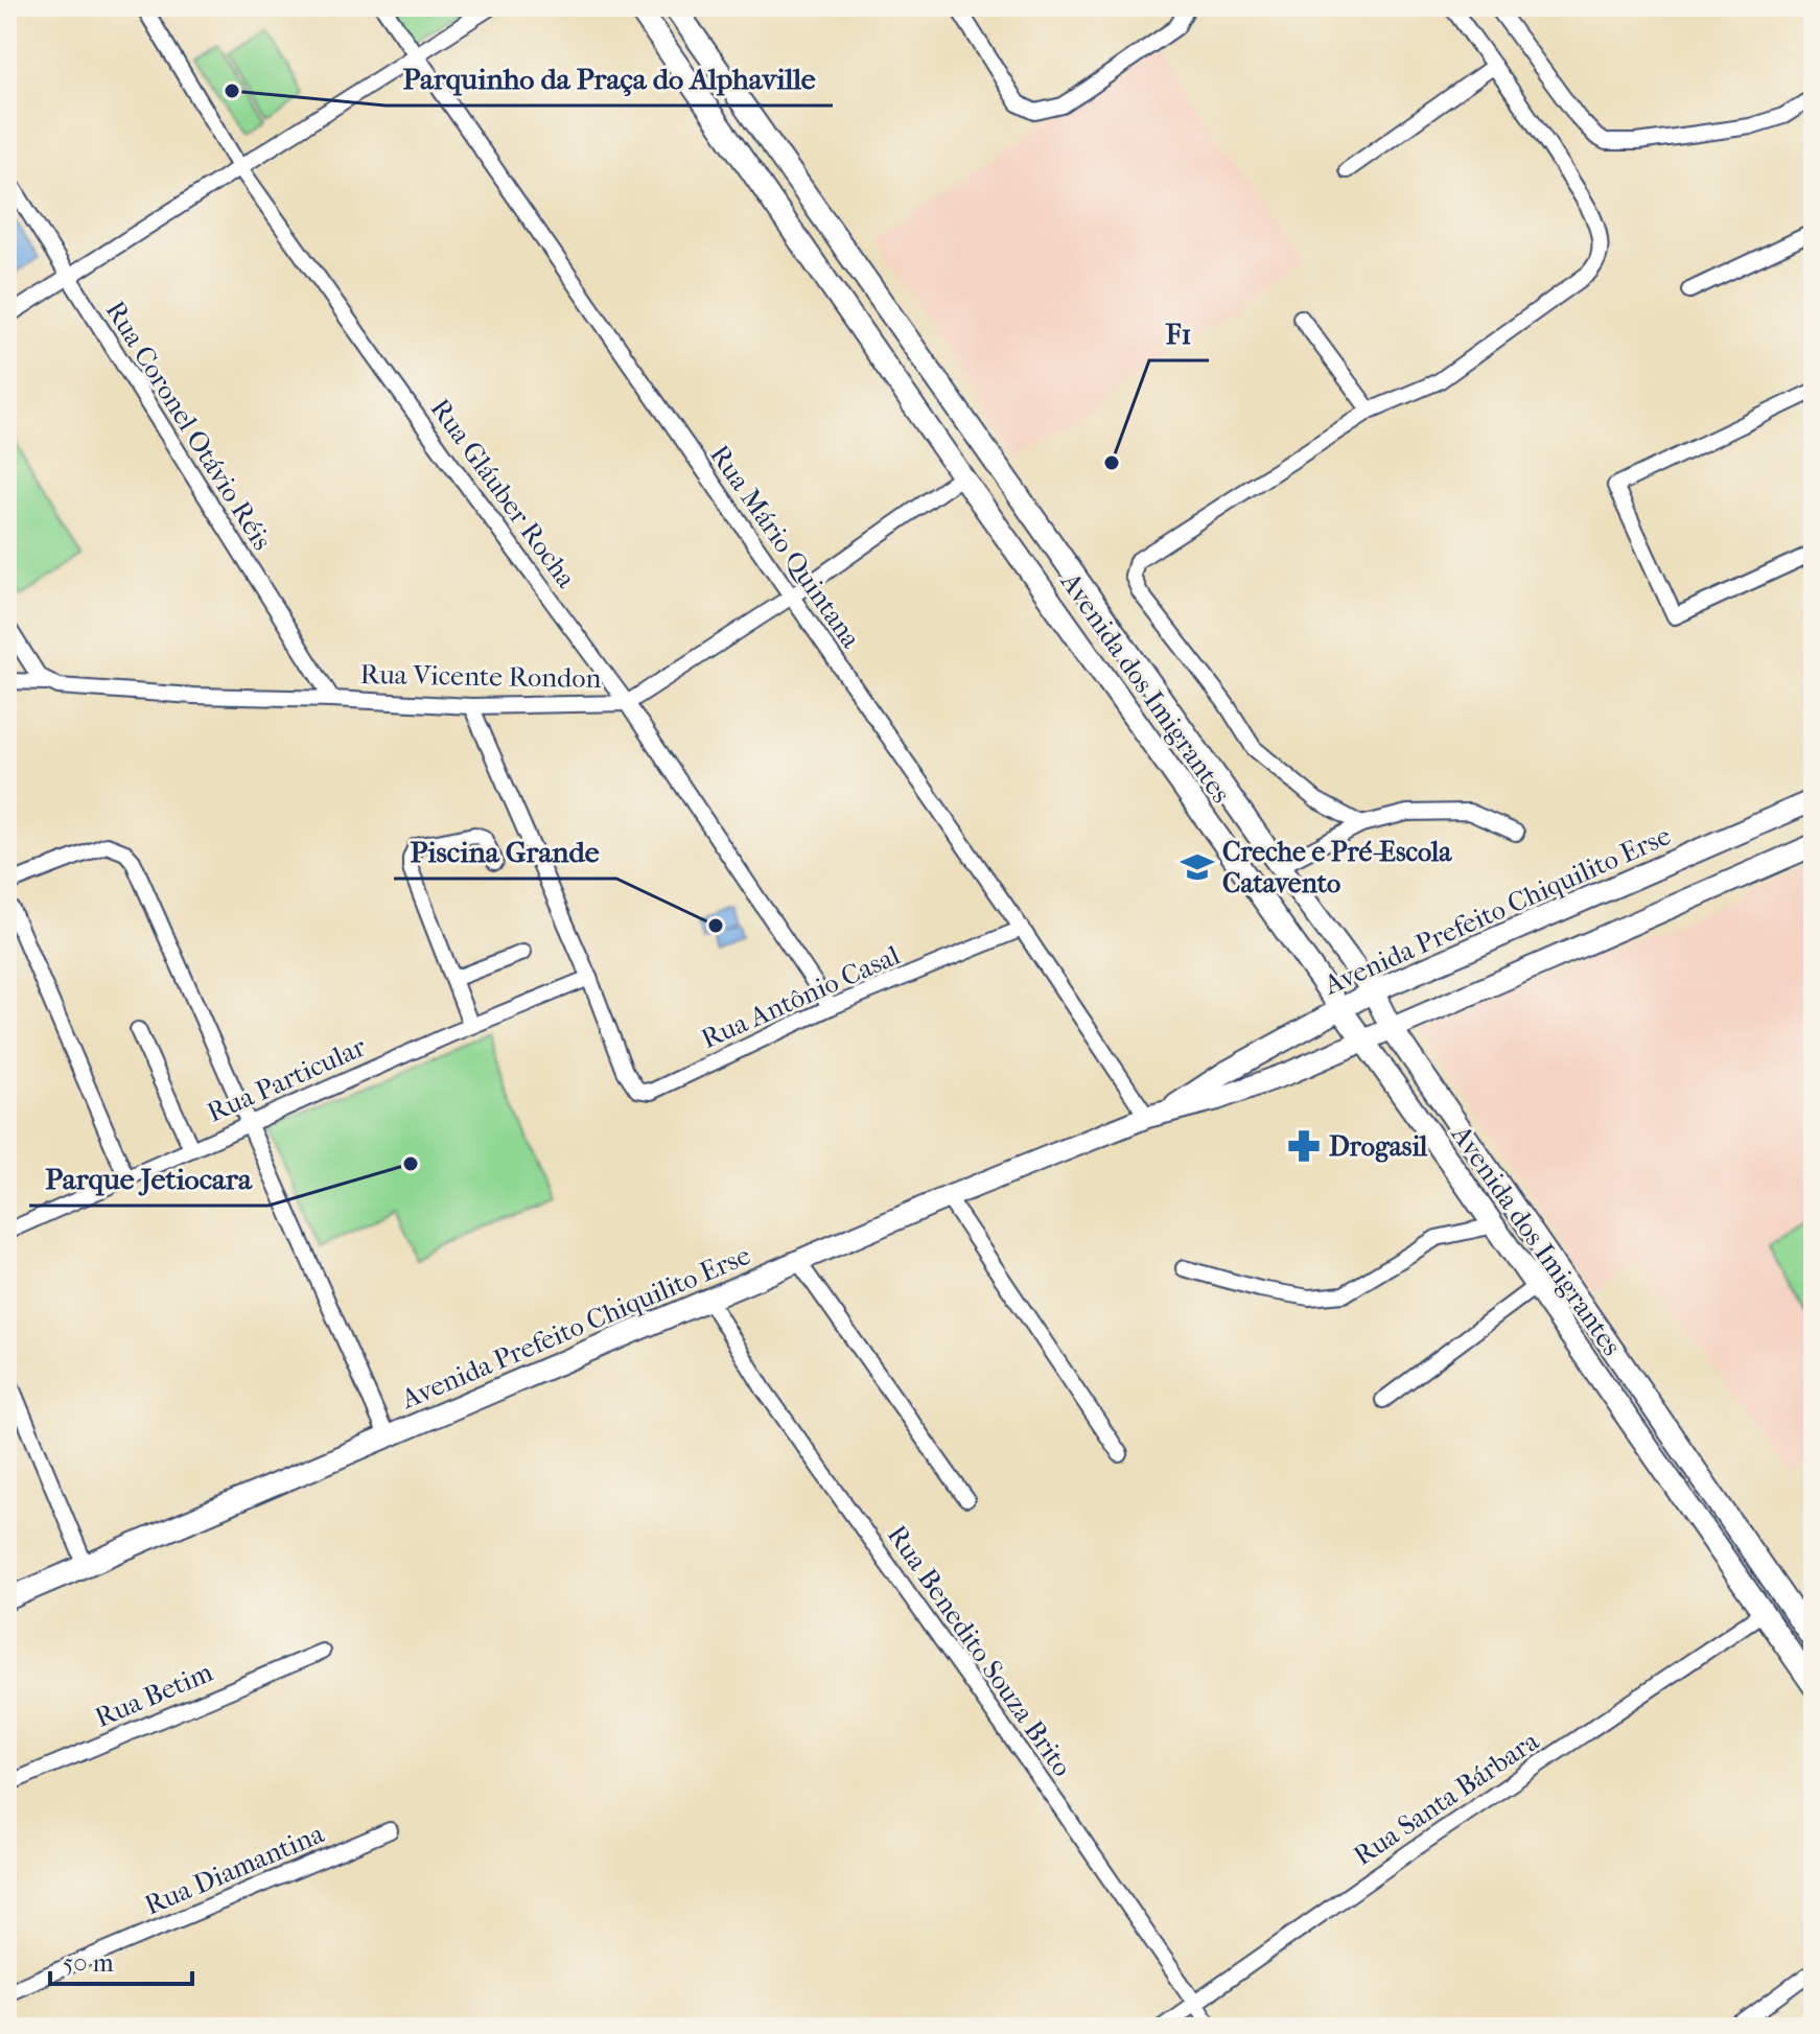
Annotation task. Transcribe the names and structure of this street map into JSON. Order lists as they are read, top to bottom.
{
  "streets": {
    "main road": ["Avenida dos Imigrantes", "Avenida Prefeito Chiquilito Erse"],
    "street": [
      "Rua Coronel Otávio Réis",
      "Rua Gláuber Rocha",
      "Rua Mário Quintana",
      "Rua Vicente Rondon",
      "Rua Antônio Casal",
      "Rua Particular",
      "Rua Benedito Souza Brito",
      "Rua Betim",
      "Rua Santa Bárbara",
      "Rua Diamantina"
    ]
  },
  "crossings": [
    ["Rua Coronel Otávio Réis", "Rua Vicente Rondon"],
    ["Rua Gláuber Rocha", "Rua Vicente Rondon"],
    ["Rua Gláuber Rocha", "Rua Antônio Casal"],
    ["Rua Mário Quintana", "Rua Vicente Rondon"],
    ["Rua Mário Quintana", "Avenida Prefeito Chiquilito Erse"],
    ["Rua Mário Quintana", "Rua Antônio Casal"],
    ["Rua Vicente Rondon", "Avenida dos Imigrantes"],
    ["Avenida dos Imigrantes", "Avenida Prefeito Chiquilito Erse"],
    ["Avenida dos Imigrantes", "Rua Santa Bárbara"],
    ["Avenida Prefeito Chiquilito Erse", "Rua Benedito Souza Brito"],
    ["Rua Antônio Casal", "Rua Particular"],
    ["Rua Benedito Souza Brito", "Rua Santa Bárbara"]
  ],
  "places": {
    "other": [
      "Parquinho da Praça do Alphaville",
      "F1",
      "Piscina Grande",
      "Parque Jetiocara"
    ],
    "school or university": ["Creche e Pré-Escola Catavento"],
    "pharmacy": ["Drogasil"]
  },
  "scale_bar": "50 m"
}
